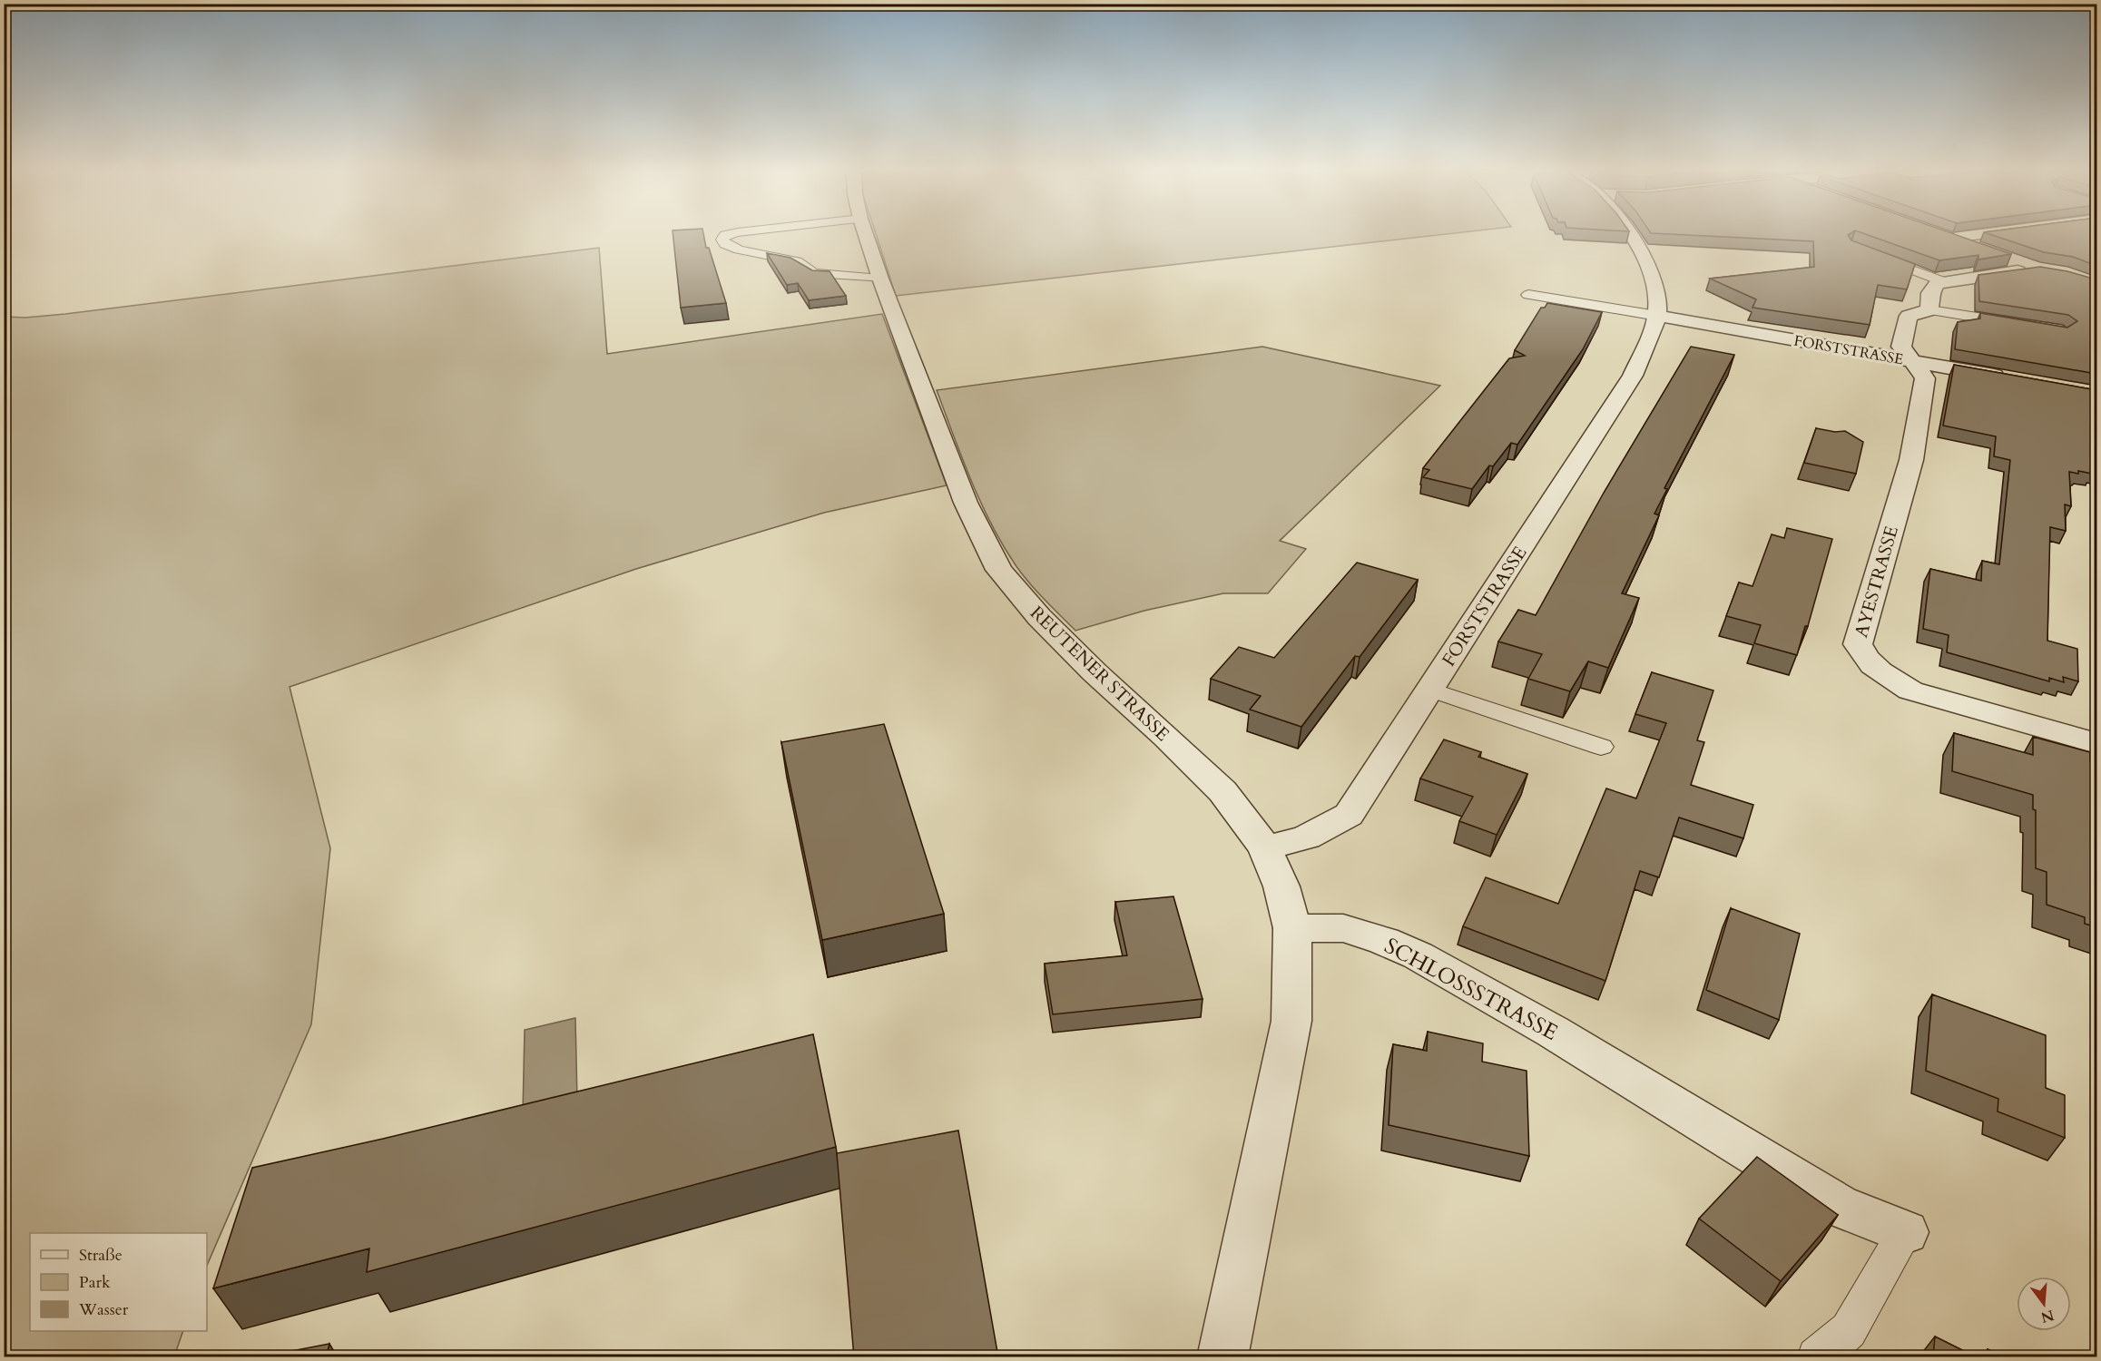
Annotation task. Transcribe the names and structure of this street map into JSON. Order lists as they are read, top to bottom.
{
  "streets": {
    "street": [
      "FORSTSTRASSE",
      "AYESTRASSE",
      "REUTENER STRASSE",
      "SCHLOSSSTRASSE"
    ]
  },
  "crossings": [
    ["FORSTSTRASSE", "AYESTRASSE"],
    ["FORSTSTRASSE", "REUTENER STRASSE"],
    ["REUTENER STRASSE", "SCHLOSSSTRASSE"]
  ],
  "legend": ["Straße", "Park", "Wasser"],
  "north": "bottom"
}
